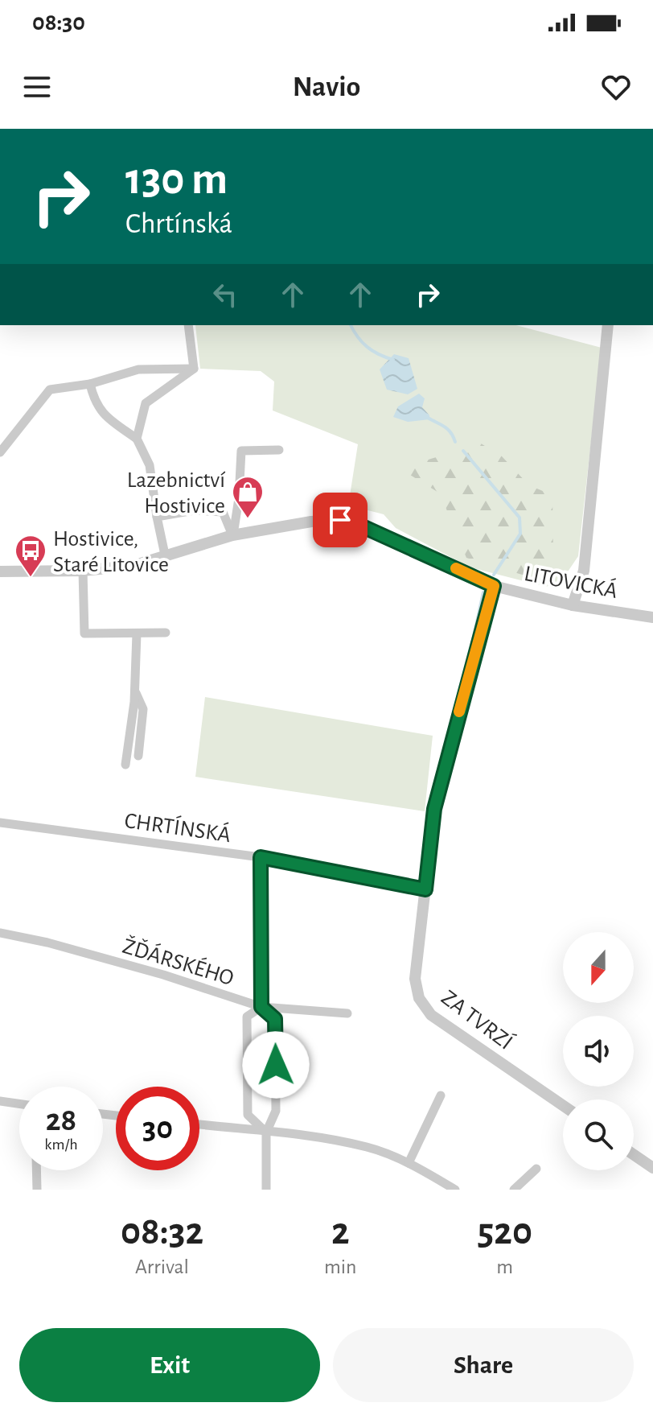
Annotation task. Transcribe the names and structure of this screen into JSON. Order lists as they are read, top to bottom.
{
  "streets": {
    "street": [
      "LITOVICKÁ",
      "CHRTÍNSKÁ",
      "ŽĎÁRSKÉHO",
      "ZA TVRZÍ"
    ]
  },
  "crossings": [
    ["LITOVICKÁ", "ZA TVRZÍ"],
    ["CHRTÍNSKÁ", "ZA TVRZÍ"]
  ],
  "places": {
    "shop": ["Lazebnictví Hostivice"],
    "bus stop": ["Hostivice, Staré Litovice"]
  },
  "north": "bottom",
  "page": {
    "status": "08:30",
    "header": "Navio",
    "turn": ["130 m", "Chrtínská"],
    "speed": "28 km/h",
    "limit": "30",
    "eta": [
      "08:32",
      "Arrival",
      "2",
      "min",
      "520",
      "m"
    ],
    "buttons": ["Exit", "Share"]
  }
}
